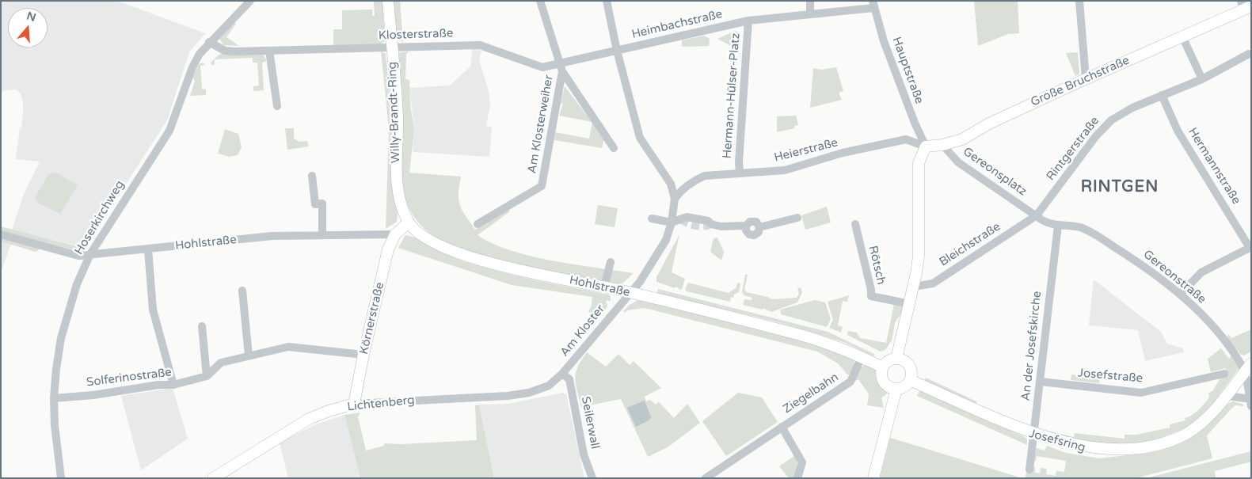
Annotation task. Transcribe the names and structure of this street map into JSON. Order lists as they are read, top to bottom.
{
  "streets": {
    "main road": [
      "Große Bruchstraße",
      "Willy-Brandt-Ring",
      "Hohlstraße",
      "Körnerstraße",
      "Lichtenberg",
      "Josefsring"
    ],
    "street": [
      "Heimbachstraße",
      "Klosterstraße",
      "Hauptstraße",
      "Hermann-Hülser-Platz",
      "Am Klosterweiher",
      "Rintgerstraße",
      "Heierstraße",
      "Hermannstraße",
      "Gereonsplatz",
      "Hoserkirchweg",
      "Bleichstraße",
      "Rötsch",
      "Gereonstraße",
      "Am Kloster",
      "An der Josefskirche",
      "Josefstraße",
      "Solferinostraße",
      "Ziegelbahn",
      "Seilerwall"
    ]
  },
  "crossings": [
    ["Heimbachstraße", "Klosterstraße"],
    ["Heimbachstraße", "Hauptstraße"],
    ["Heimbachstraße", "Hermann-Hülser-Platz"],
    ["Heimbachstraße", "Am Klosterweiher"],
    ["Klosterstraße", "Willy-Brandt-Ring"],
    ["Klosterstraße", "Am Klosterweiher"],
    ["Klosterstraße", "Hoserkirchweg"],
    ["Hauptstraße", "Große Bruchstraße"],
    ["Hauptstraße", "Heierstraße"],
    ["Große Bruchstraße", "Heierstraße"],
    ["Große Bruchstraße", "Gereonsplatz"],
    ["Hermann-Hülser-Platz", "Heierstraße"],
    ["Willy-Brandt-Ring", "Hohlstraße"],
    ["Rintgerstraße", "Hermannstraße"],
    ["Rintgerstraße", "Gereonsplatz"],
    ["Rintgerstraße", "Bleichstraße"],
    ["Rintgerstraße", "Gereonstraße"],
    ["Heierstraße", "Am Kloster"],
    ["Gereonsplatz", "Bleichstraße"],
    ["Gereonsplatz", "Gereonstraße"],
    ["Hoserkirchweg", "Hohlstraße"],
    ["Hoserkirchweg", "Solferinostraße"],
    ["Hohlstraße", "Körnerstraße"],
    ["Hohlstraße", "Am Kloster"],
    ["Hohlstraße", "Ziegelbahn"],
    ["Hohlstraße", "Josefsring"],
    ["Bleichstraße", "Gereonstraße"],
    ["Gereonstraße", "An der Josefskirche"],
    ["Gereonstraße", "Josefsring"],
    ["Körnerstraße", "Solferinostraße"],
    ["Körnerstraße", "Lichtenberg"],
    ["Am Kloster", "Lichtenberg"],
    ["Am Kloster", "Seilerwall"],
    ["An der Josefskirche", "Josefstraße"],
    ["An der Josefskirche", "Josefsring"],
    ["Lichtenberg", "Seilerwall"]
  ],
  "districts": ["RINTGEN"],
  "north": "top"
}
